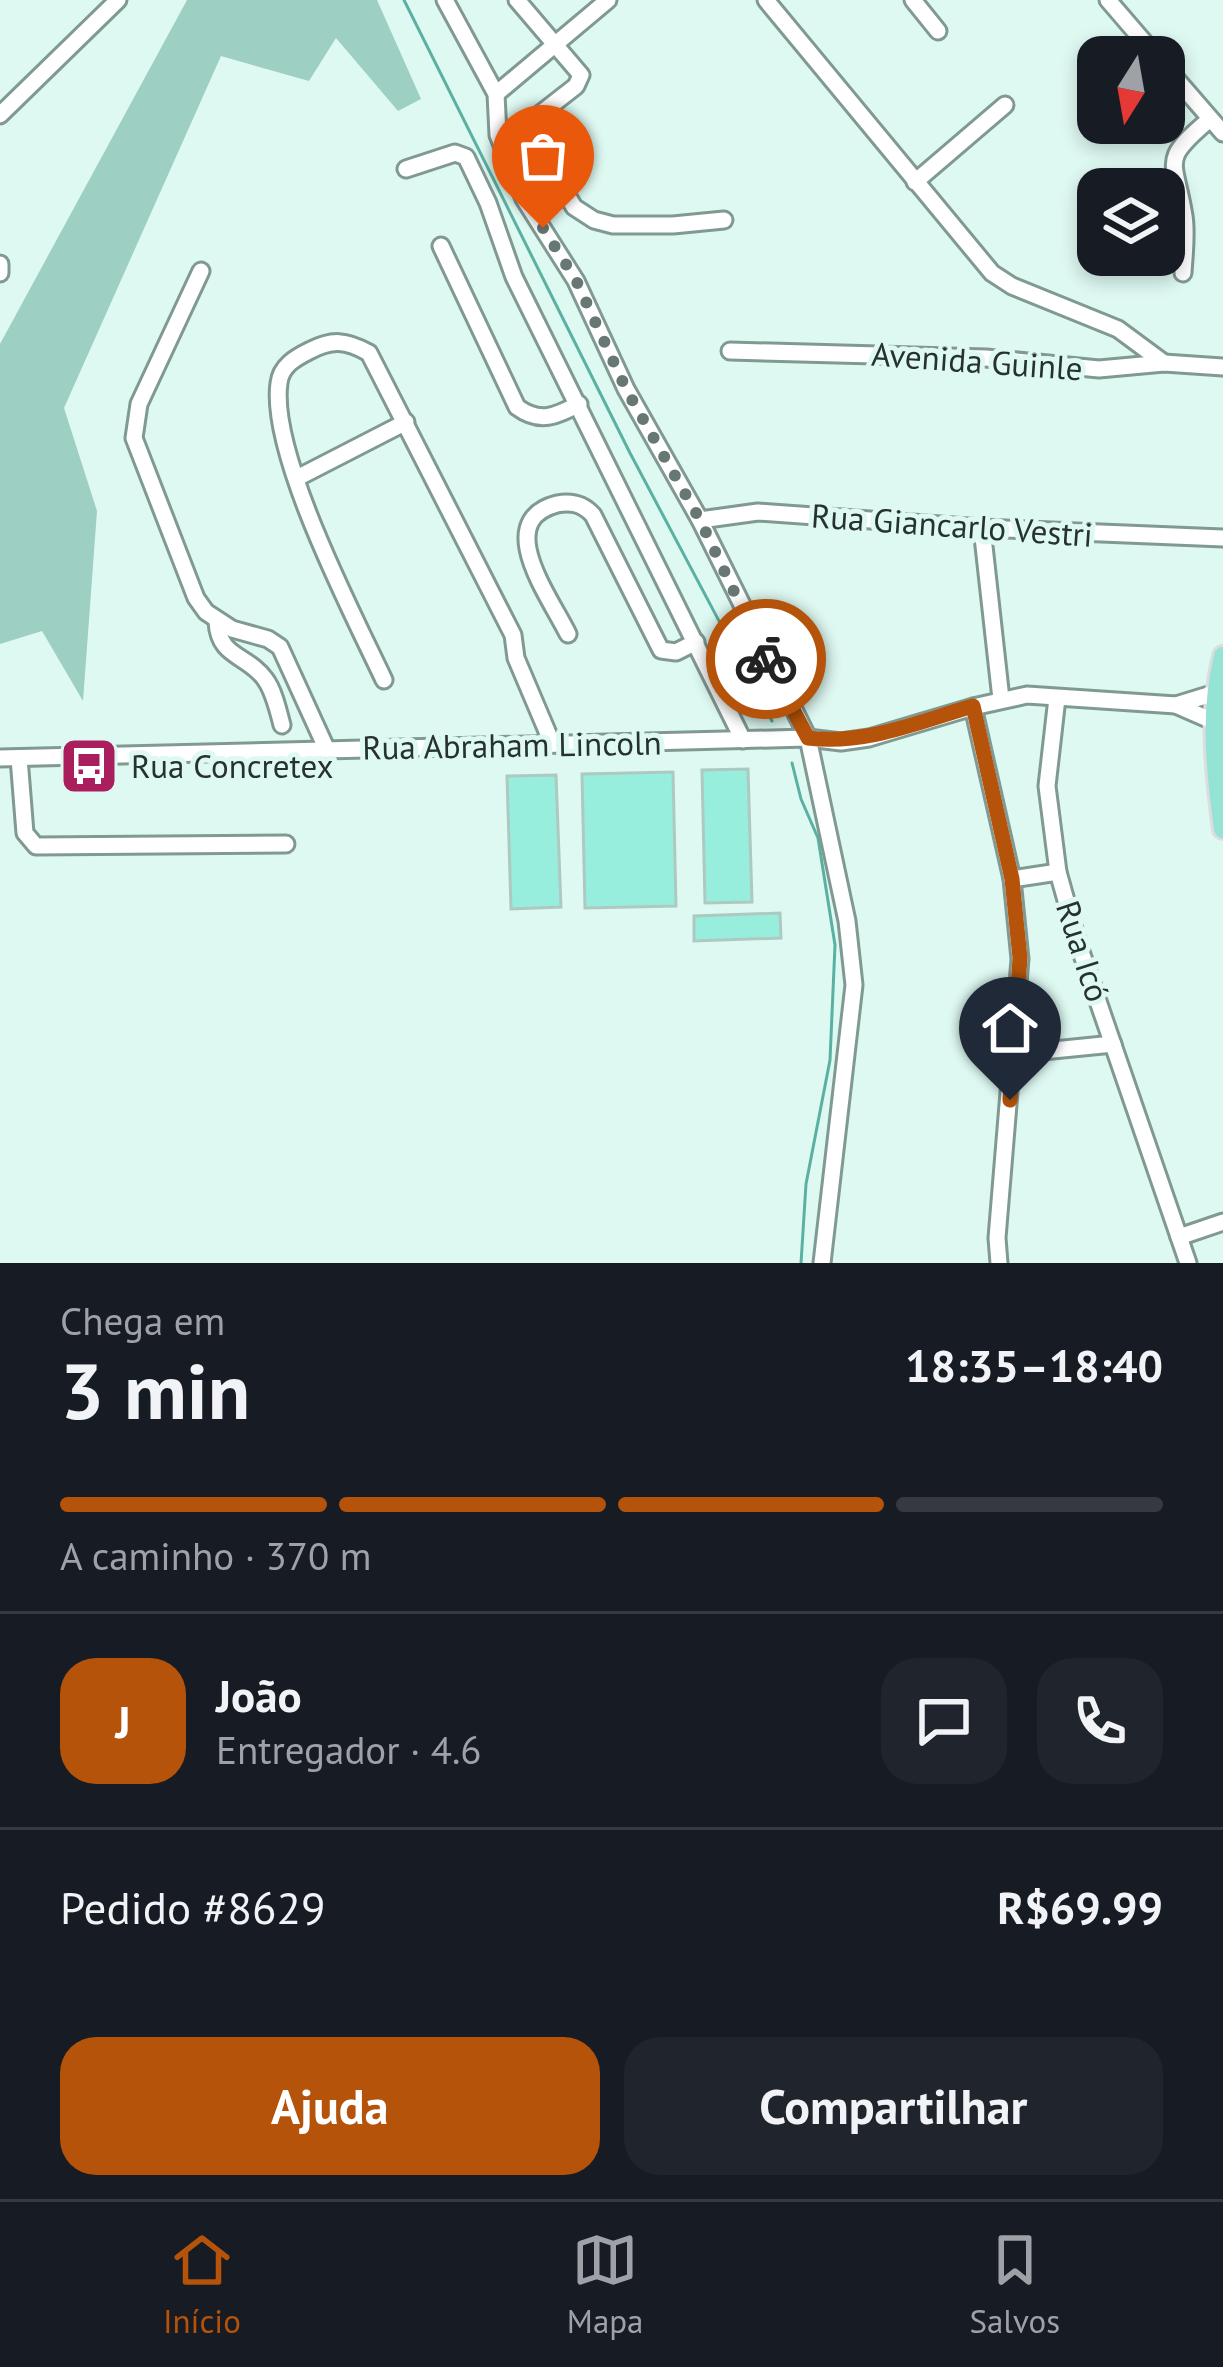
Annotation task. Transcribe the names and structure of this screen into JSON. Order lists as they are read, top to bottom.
{
  "streets": {
    "street": [
      "Avenida Guinle",
      "Rua Giancarlo Vestri",
      "Rua Abraham Lincoln",
      "Rua Icó"
    ]
  },
  "places": {
    "bus stop": ["Rua Concretex"]
  },
  "north": "bottom",
  "page": {
    "heading": ["3 min", "Chega em", "18:35–18:40"],
    "panel": [
      "João",
      "Entregador · 4.6",
      "Pedido #8629",
      "R$69.99"
    ],
    "bar": "A caminho · 370 m",
    "round": "J",
    "buttons": ["Ajuda", "Compartilhar"],
    "tabs": ["Início", "Mapa", "Salvos"]
  }
}
